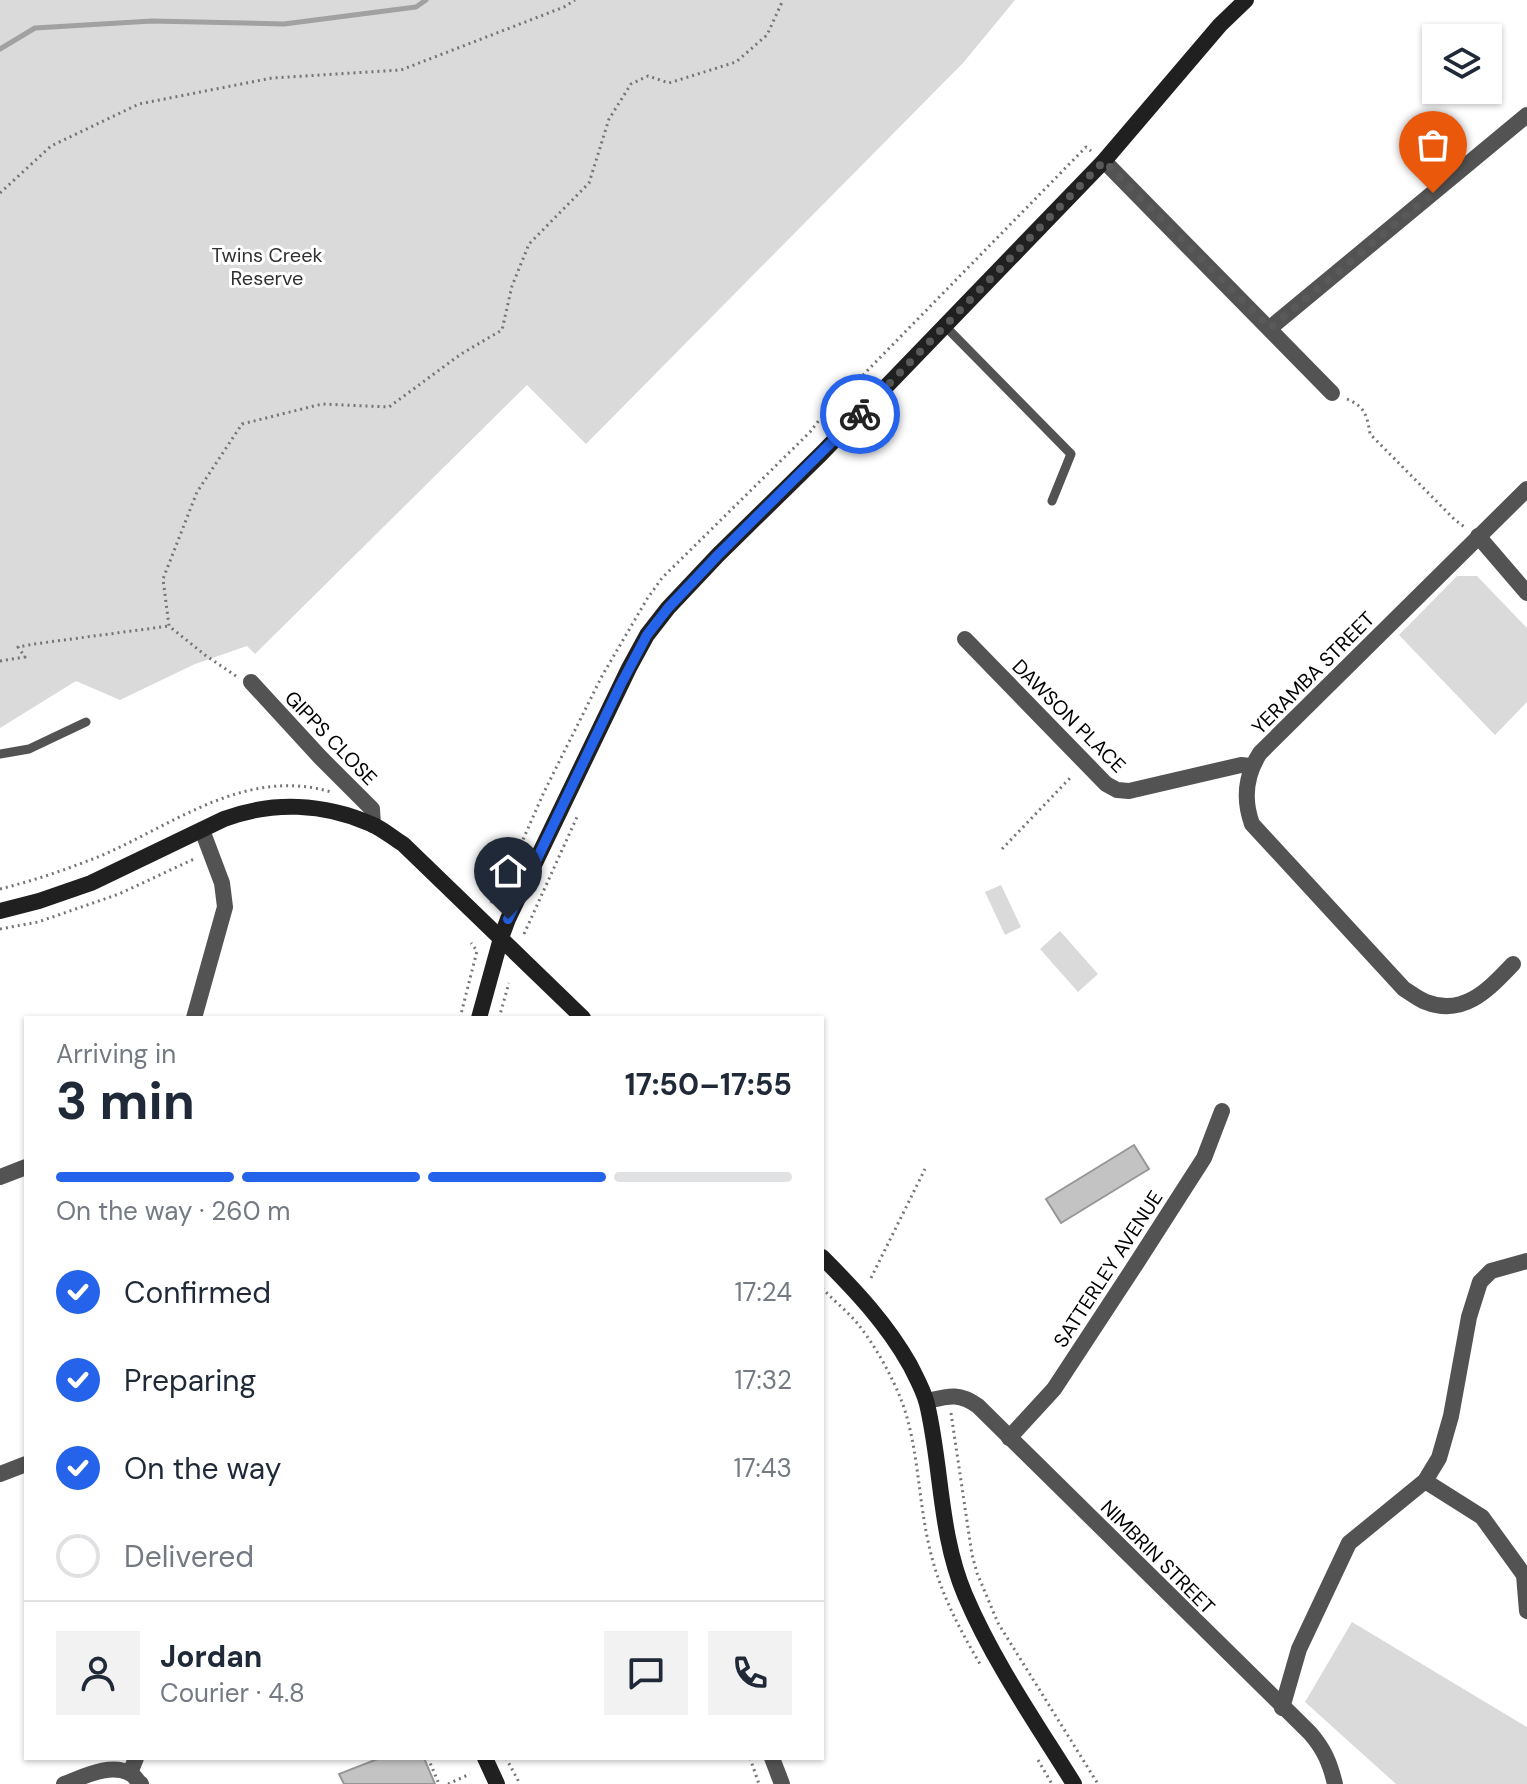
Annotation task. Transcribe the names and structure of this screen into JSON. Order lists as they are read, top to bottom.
{
  "streets": {
    "street": [
      "YERAMBA STREET",
      "DAWSON PLACE",
      "GIPPS CLOSE",
      "SATTERLEY AVENUE",
      "NIMBRIN STREET"
    ]
  },
  "crossings": [
    ["YERAMBA STREET", "DAWSON PLACE"],
    ["SATTERLEY AVENUE", "NIMBRIN STREET"]
  ],
  "parks": ["Twins Creek Reserve"],
  "page": {
    "heading": ["3 min", "Arriving in", "17:50–17:55"],
    "panel": ["Jordan", "Courier · 4.8"],
    "bar": "On the way · 260 m",
    "list": [
      ["Confirmed", "17:24"],
      ["Preparing", "17:32"],
      ["On the way", "17:43"],
      "Delivered"
    ]
  }
}
